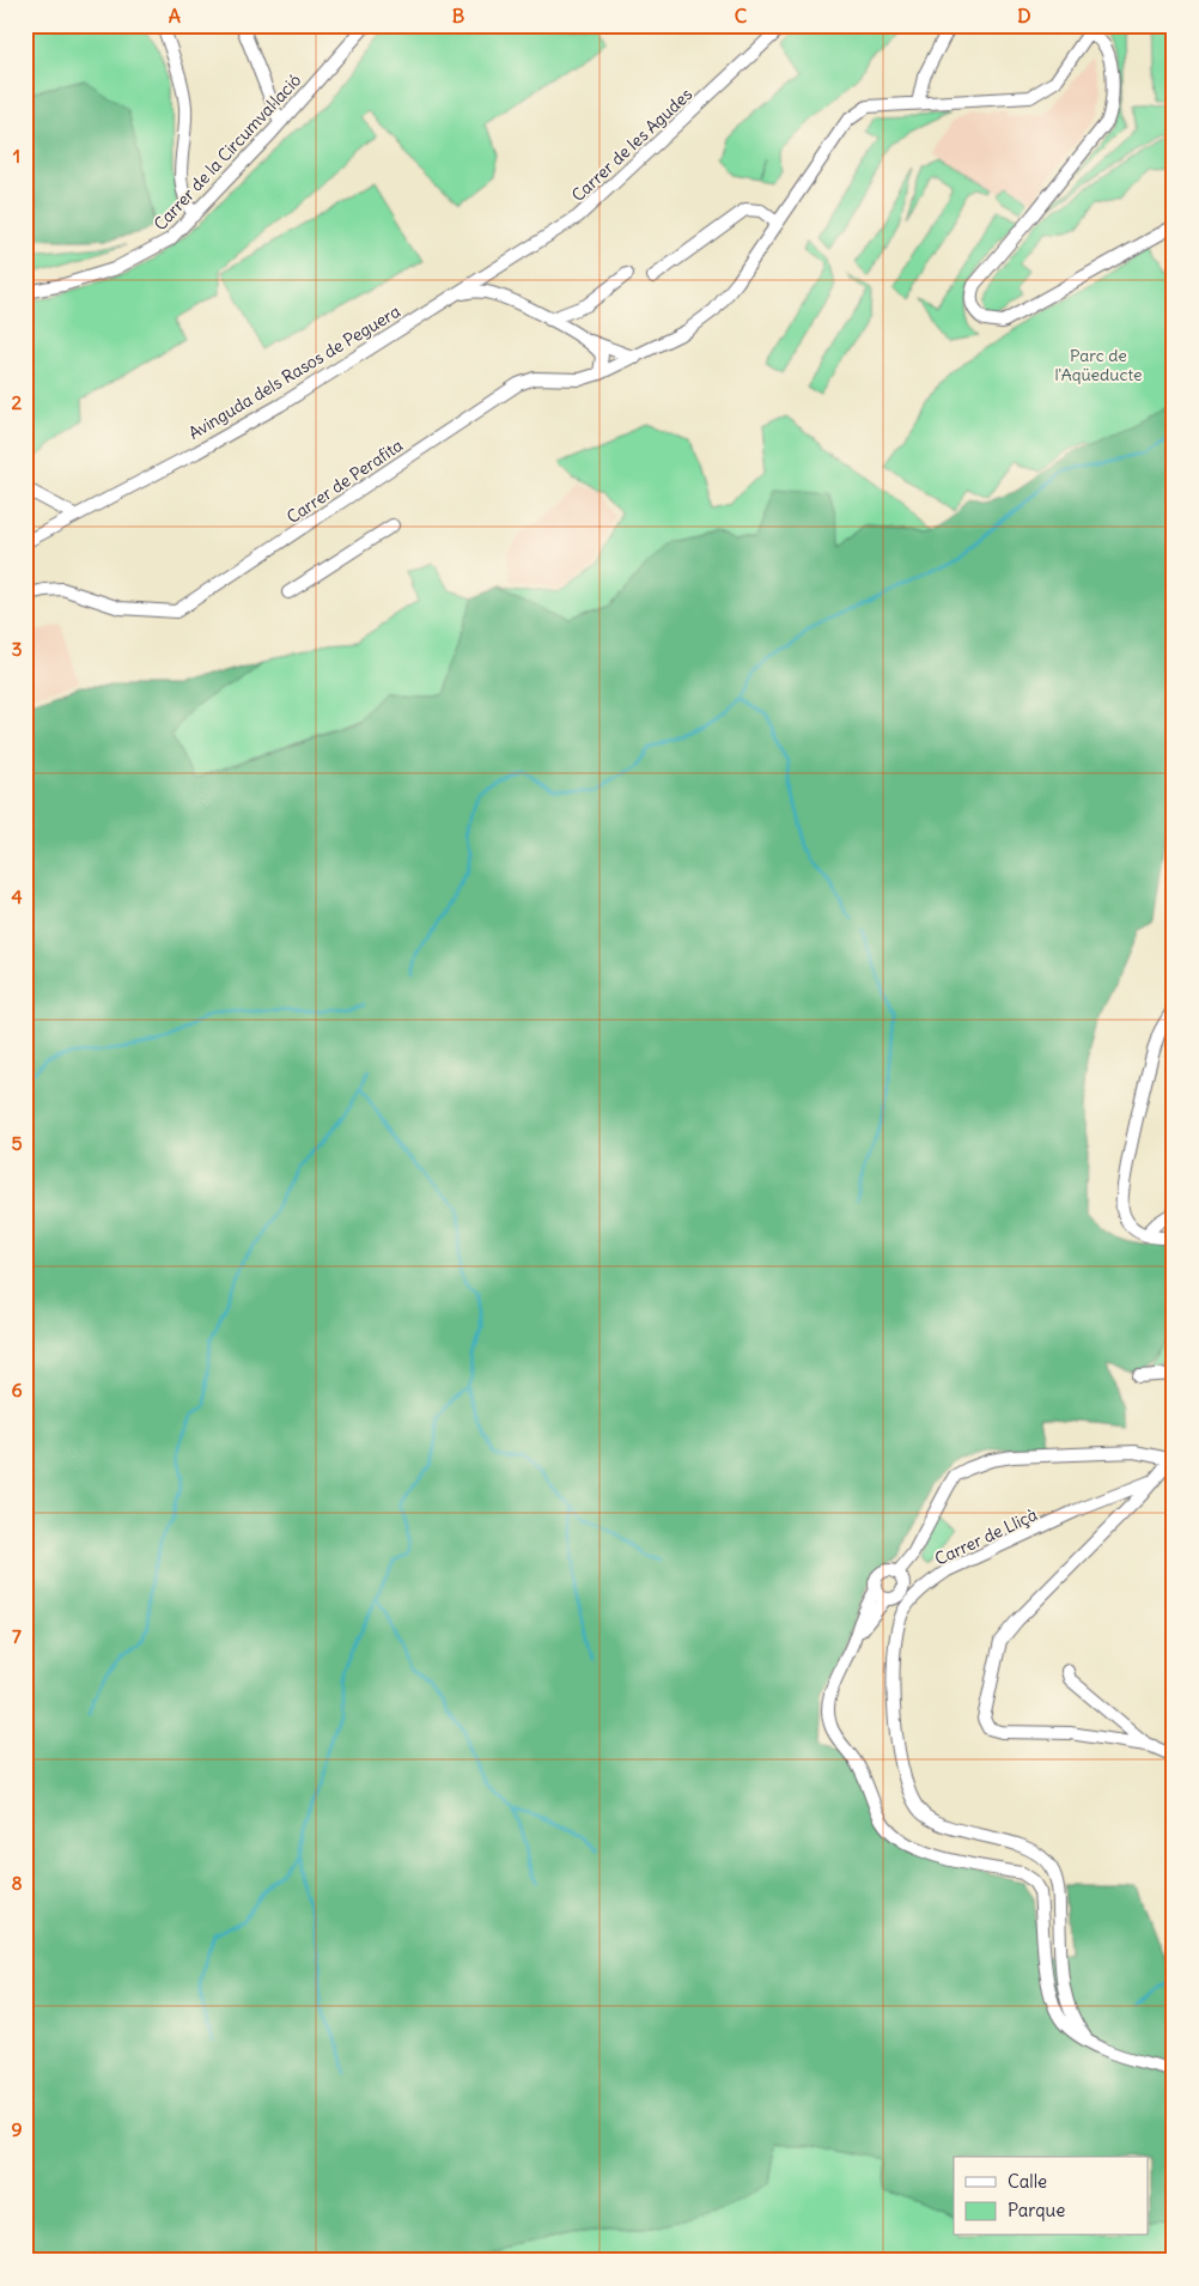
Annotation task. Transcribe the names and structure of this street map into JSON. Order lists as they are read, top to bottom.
{
  "streets": {
    "street": [
      "Carrer de les Agudes",
      "Carrer de la Circumval·lació",
      "Avinguda dels Rasos de Peguera",
      "Carrer de Perafita",
      "Carrer de Lliçà"
    ]
  },
  "crossings": [
    ["Carrer de les Agudes", "Avinguda dels Rasos de Peguera"]
  ],
  "parks": ["Parc de l'Aqüeducte"],
  "legend": ["Calle", "Parque"],
  "grid": {
    "columns": [
      "A",
      "B",
      "C",
      "D"
    ],
    "rows": [
      "1",
      "2",
      "3",
      "4",
      "5",
      "6",
      "7",
      "8",
      "9"
    ]
  }
}
